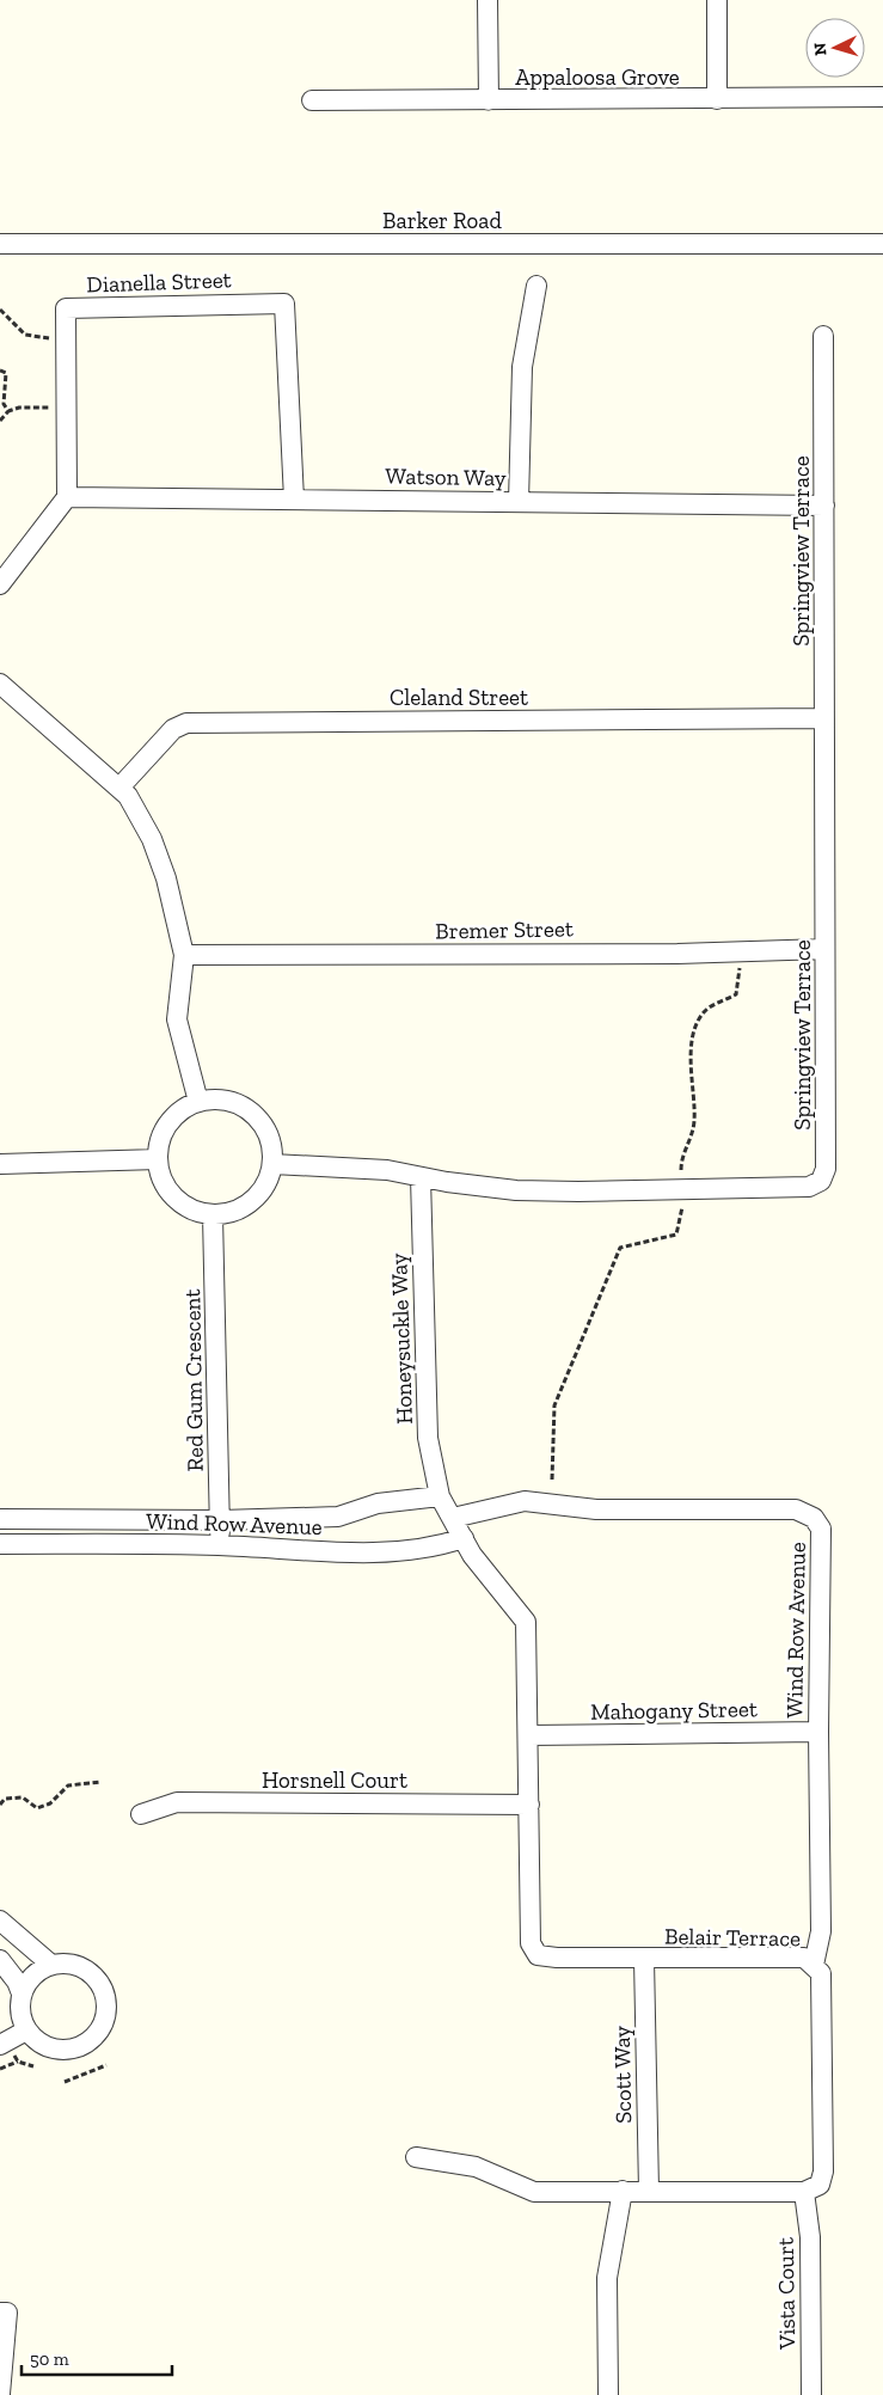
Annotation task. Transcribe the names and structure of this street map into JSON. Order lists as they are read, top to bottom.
{
  "streets": {
    "street": [
      "Appaloosa Grove",
      "Barker Road",
      "Dianella Street",
      "Watson Way",
      "Springview Terrace",
      "Cleland Street",
      "Bremer Street",
      "Honeysuckle Way",
      "Red Gum Crescent",
      "Wind Row Avenue",
      "Mahogany Street",
      "Horsnell Court",
      "Belair Terrace",
      "Scott Way",
      "Vista Court"
    ]
  },
  "crossings": [
    ["Dianella Street", "Watson Way"],
    ["Watson Way", "Springview Terrace"],
    ["Springview Terrace", "Cleland Street"],
    ["Springview Terrace", "Bremer Street"],
    ["Springview Terrace", "Honeysuckle Way"],
    ["Springview Terrace", "Red Gum Crescent"],
    ["Honeysuckle Way", "Wind Row Avenue"],
    ["Honeysuckle Way", "Belair Terrace"],
    ["Red Gum Crescent", "Wind Row Avenue"],
    ["Wind Row Avenue", "Mahogany Street"],
    ["Wind Row Avenue", "Belair Terrace"],
    ["Mahogany Street", "Belair Terrace"],
    ["Horsnell Court", "Belair Terrace"],
    ["Belair Terrace", "Scott Way"],
    ["Belair Terrace", "Vista Court"]
  ],
  "scale_bar": "50 m",
  "north": "left"
}
